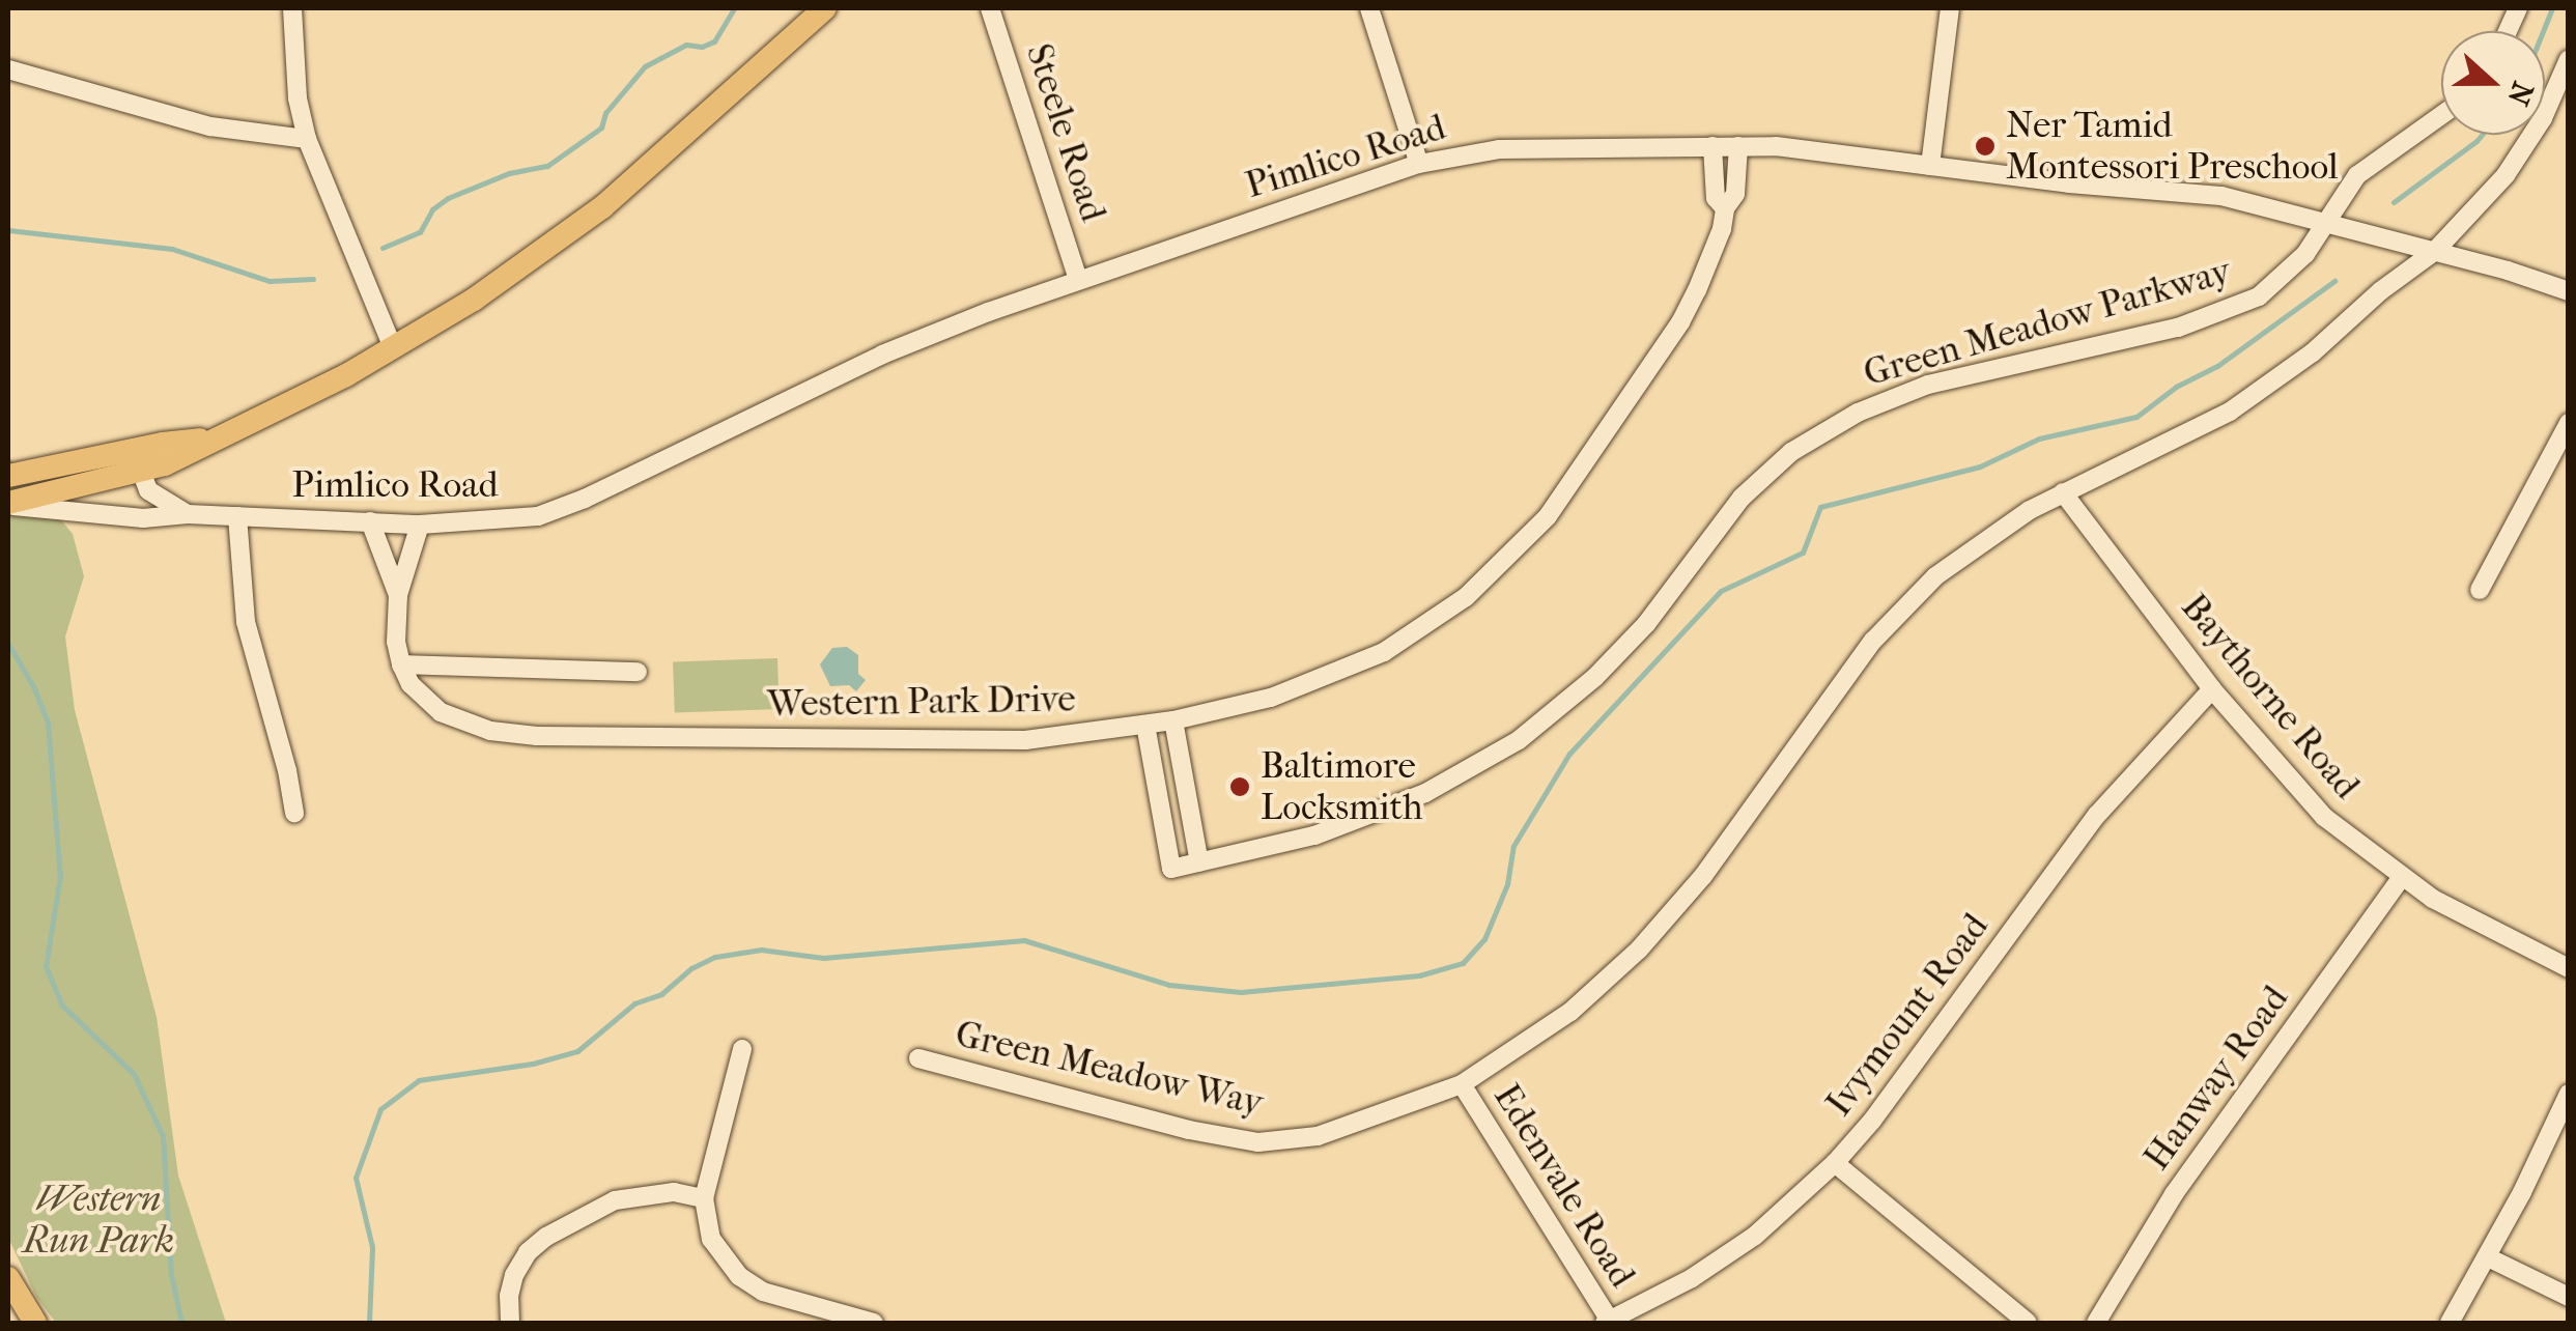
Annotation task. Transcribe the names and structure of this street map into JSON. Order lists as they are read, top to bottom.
{
  "streets": {
    "street": [
      "Steele Road",
      "Pimlico Road",
      "Green Meadow Parkway",
      "Baythorne Road",
      "Western Park Drive",
      "Ivymount Road",
      "Green Meadow Way",
      "Hanway Road",
      "Edenvale Road"
    ]
  },
  "crossings": [
    ["Steele Road", "Pimlico Road"],
    ["Pimlico Road", "Green Meadow Parkway"],
    ["Pimlico Road", "Western Park Drive"],
    ["Green Meadow Parkway", "Western Park Drive"],
    ["Baythorne Road", "Ivymount Road"],
    ["Baythorne Road", "Hanway Road"],
    ["Ivymount Road", "Edenvale Road"],
    ["Green Meadow Way", "Edenvale Road"]
  ],
  "parks": ["Western Run Park"],
  "places": ["Ner Tamid Montessori Preschool", "Baltimore Locksmith"],
  "north": "right"
}
